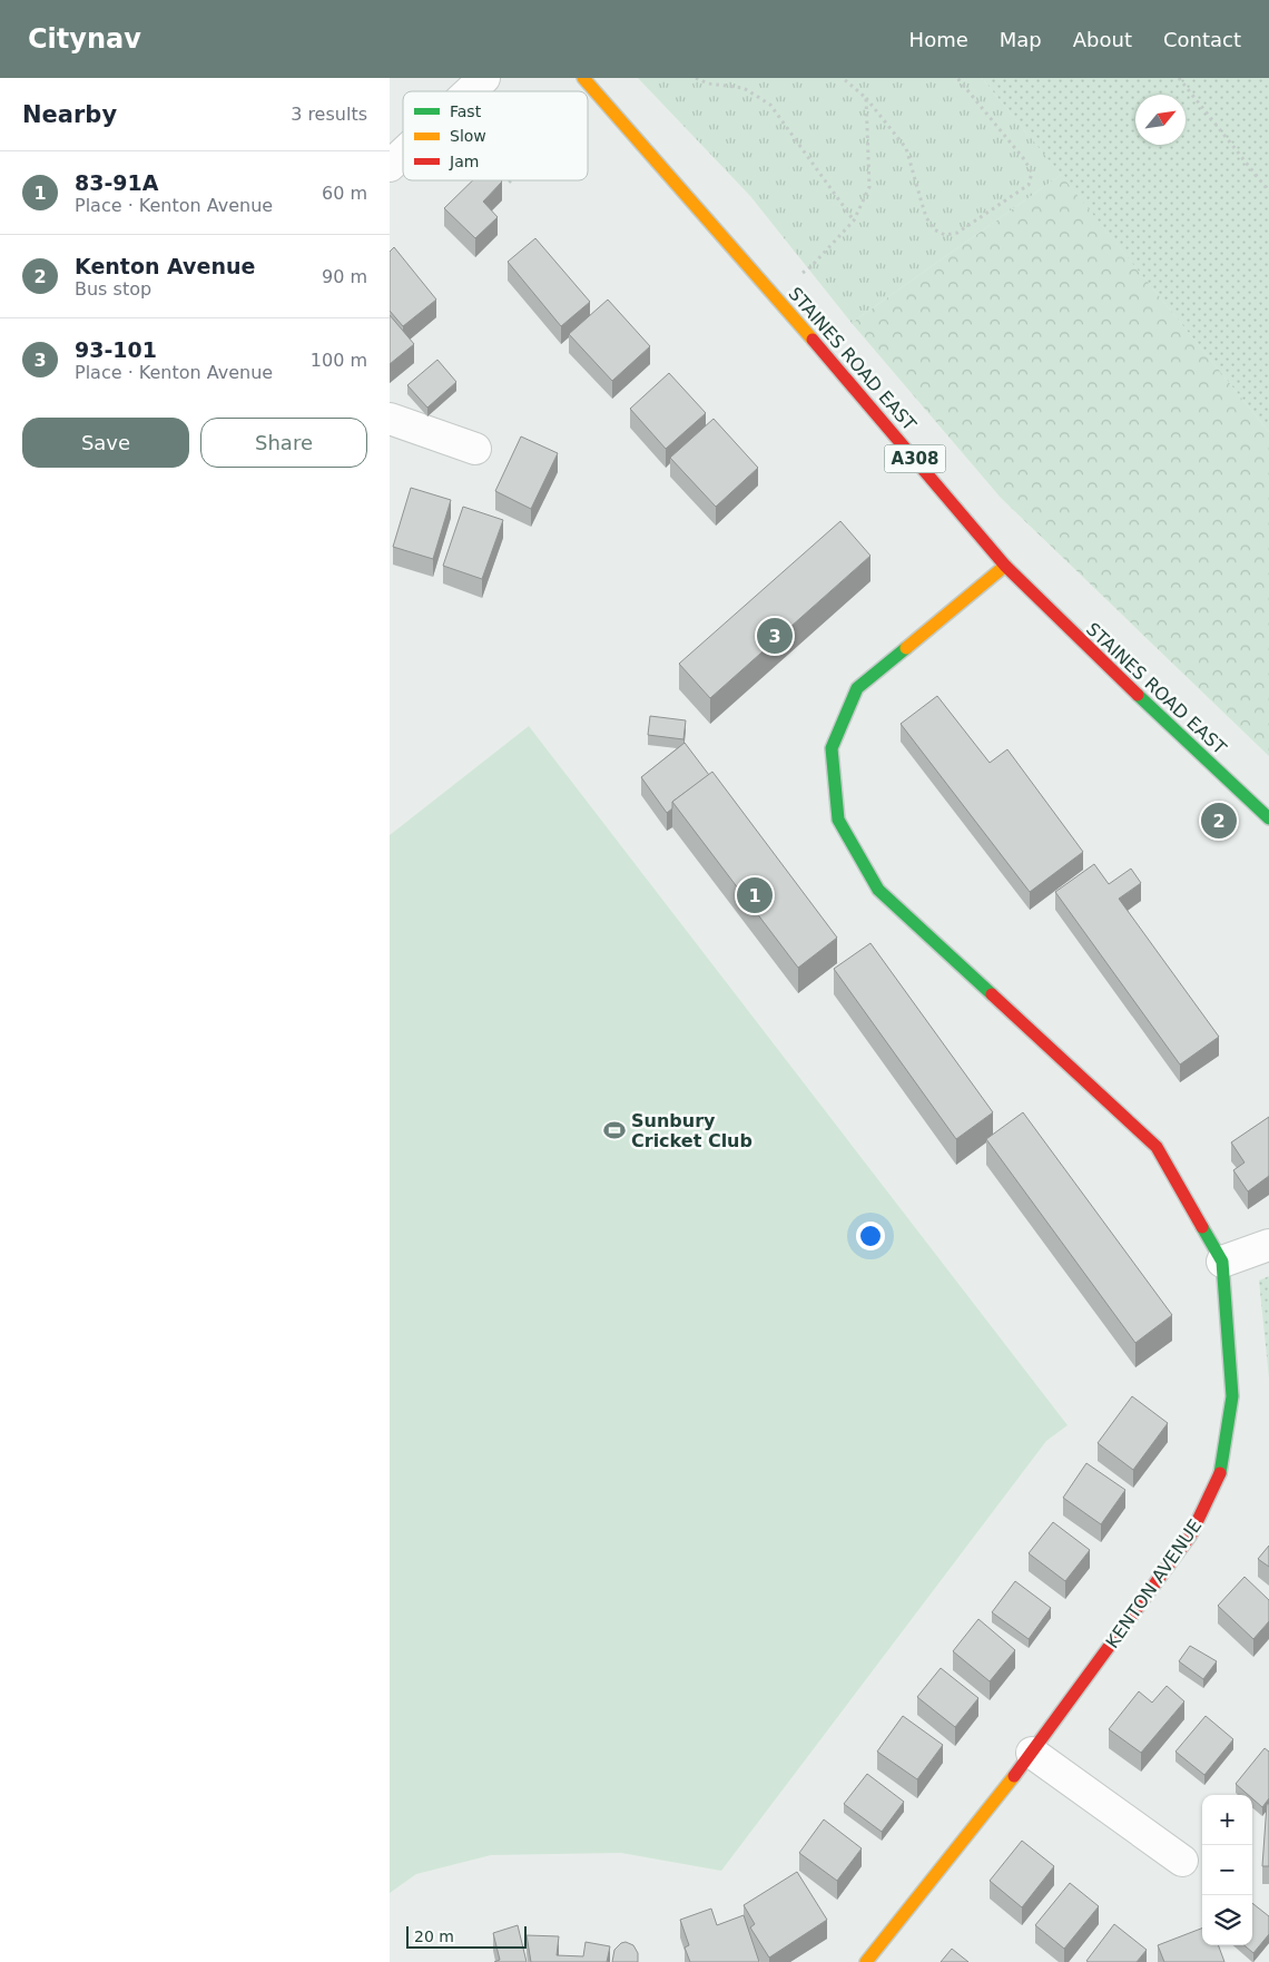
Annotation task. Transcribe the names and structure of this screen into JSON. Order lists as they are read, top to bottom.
{
  "streets": {
    "main road": ["STAINES ROAD EAST", "A308", "KENTON AVENUE"]
  },
  "crossings": [
    ["STAINES ROAD EAST", "KENTON AVENUE"]
  ],
  "places": {
    "sports": ["Sunbury Cricket Club"]
  },
  "legend": ["Fast", "Slow", "Jam"],
  "scale_bar": "20 m",
  "north": "top right",
  "page": {
    "header": "Citynav",
    "nav": [
      "Home",
      "Map",
      "About",
      "Contact"
    ],
    "heading": ["Nearby", "3 results"],
    "list": [
      {
        "mark": "1",
        "name": "83-91A",
        "note": "Place · Kenton Avenue",
        "value": "60 m"
      },
      {
        "mark": "2",
        "name": "Kenton Avenue",
        "note": "Bus stop",
        "value": "90 m"
      },
      {
        "mark": "3",
        "name": "93-101",
        "note": "Place · Kenton Avenue",
        "value": "100 m"
      }
    ],
    "buttons": ["Save", "Share"],
    "pins": ["3", "2", "1"],
    "map_buttons": ["+", "−"],
    "scale": "20 m"
  }
}
